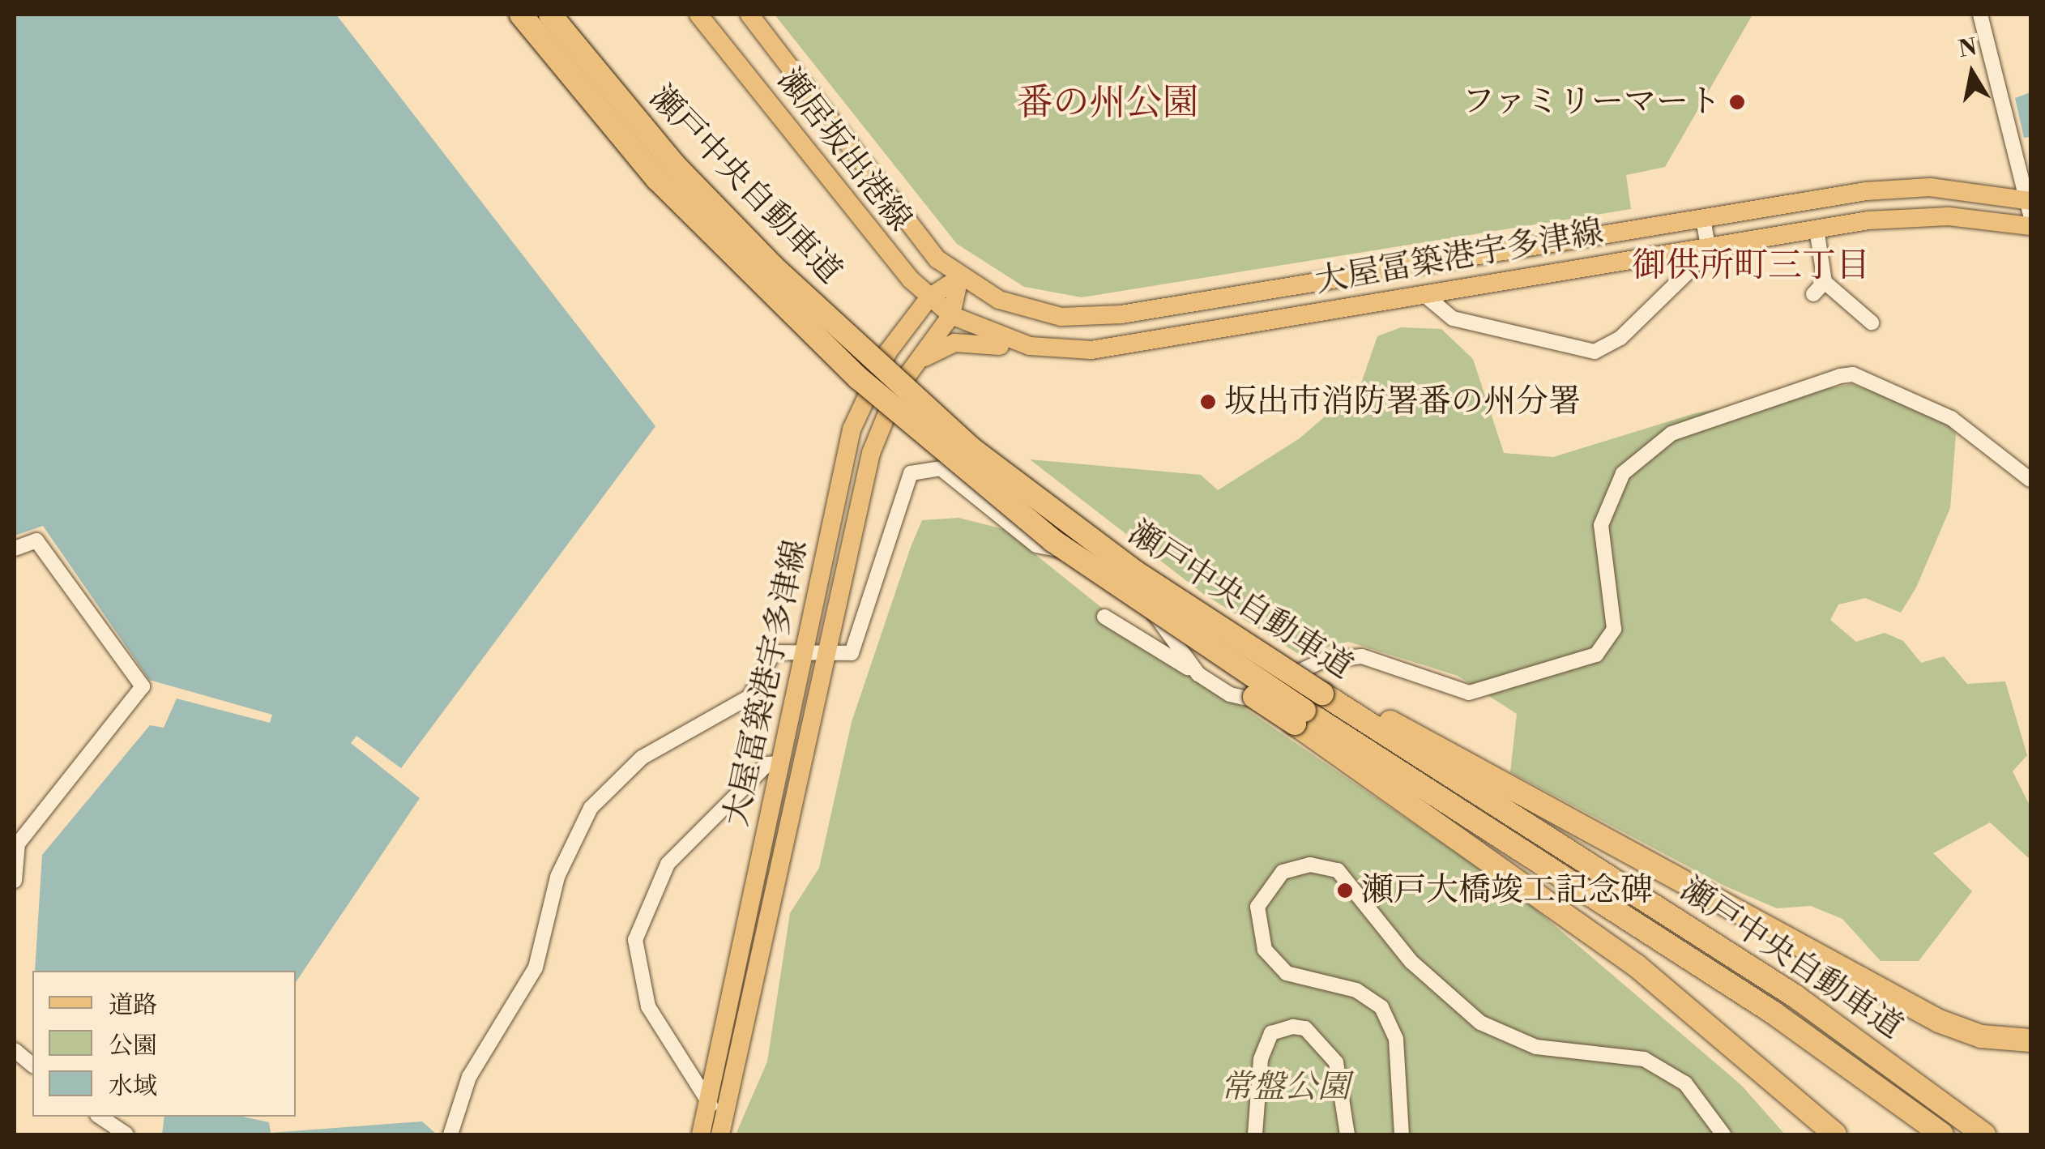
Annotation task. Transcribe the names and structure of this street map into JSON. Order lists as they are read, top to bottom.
{
  "streets": {
    "highway": ["瀬戸中央自動車道"],
    "main road": ["瀬居坂出港線", "大屋冨築港宇多津線"]
  },
  "crossings": [
    ["瀬居坂出港線", "大屋冨築港宇多津線"]
  ],
  "districts": ["番の州公園", "御供所町三丁目"],
  "parks": ["常盤公園"],
  "places": ["ファミリーマート", "坂出市消防署番の州分署", "瀬戸大橋竣工記念碑"],
  "legend": ["道路", "公園", "水域"],
  "north": "top"
}
